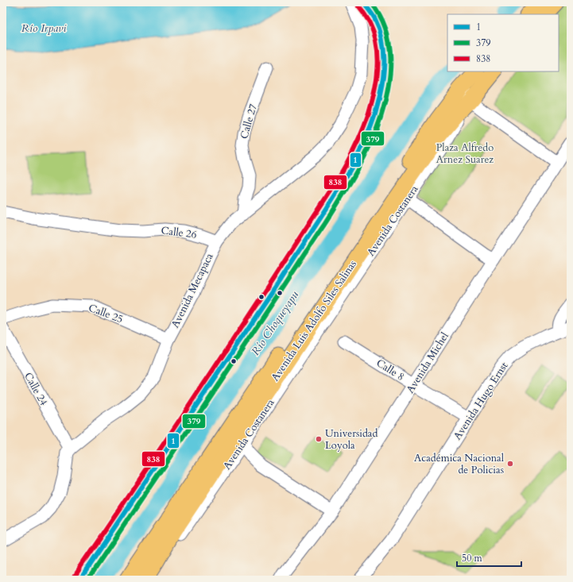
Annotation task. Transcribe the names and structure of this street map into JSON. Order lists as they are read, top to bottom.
{
  "streets": {
    "main road": ["Avenida Luis Adolfo Siles Salinas"],
    "street": [
      "Calle 27",
      "Avenida Costanera",
      "Calle 26",
      "Avenida Mecapaca",
      "Calle 25",
      "Avenida Michel",
      "Calle 8",
      "Calle 24",
      "Avenida Hugo Ernst"
    ]
  },
  "crossings": [
    ["Calle 27", "Avenida Mecapaca"],
    ["Avenida Costanera", "Avenida Luis Adolfo Siles Salinas"],
    ["Calle 26", "Avenida Mecapaca"],
    ["Avenida Mecapaca", "Calle 25"],
    ["Avenida Mecapaca", "Calle 24"],
    ["Avenida Michel", "Calle 8"],
    ["Calle 8", "Avenida Hugo Ernst"]
  ],
  "water": ["Río Irpavi", "Río Choqueyapu"],
  "parks": ["Plaza Alfredo Arnez Suarez"],
  "places": ["Universidad Loyola", "Académica Nacional de Policias"],
  "lines": ["transit line 1", "transit line 379", "transit line 838"],
  "legend": ["1", "379", "838"],
  "scale_bar": "50 m"
}
